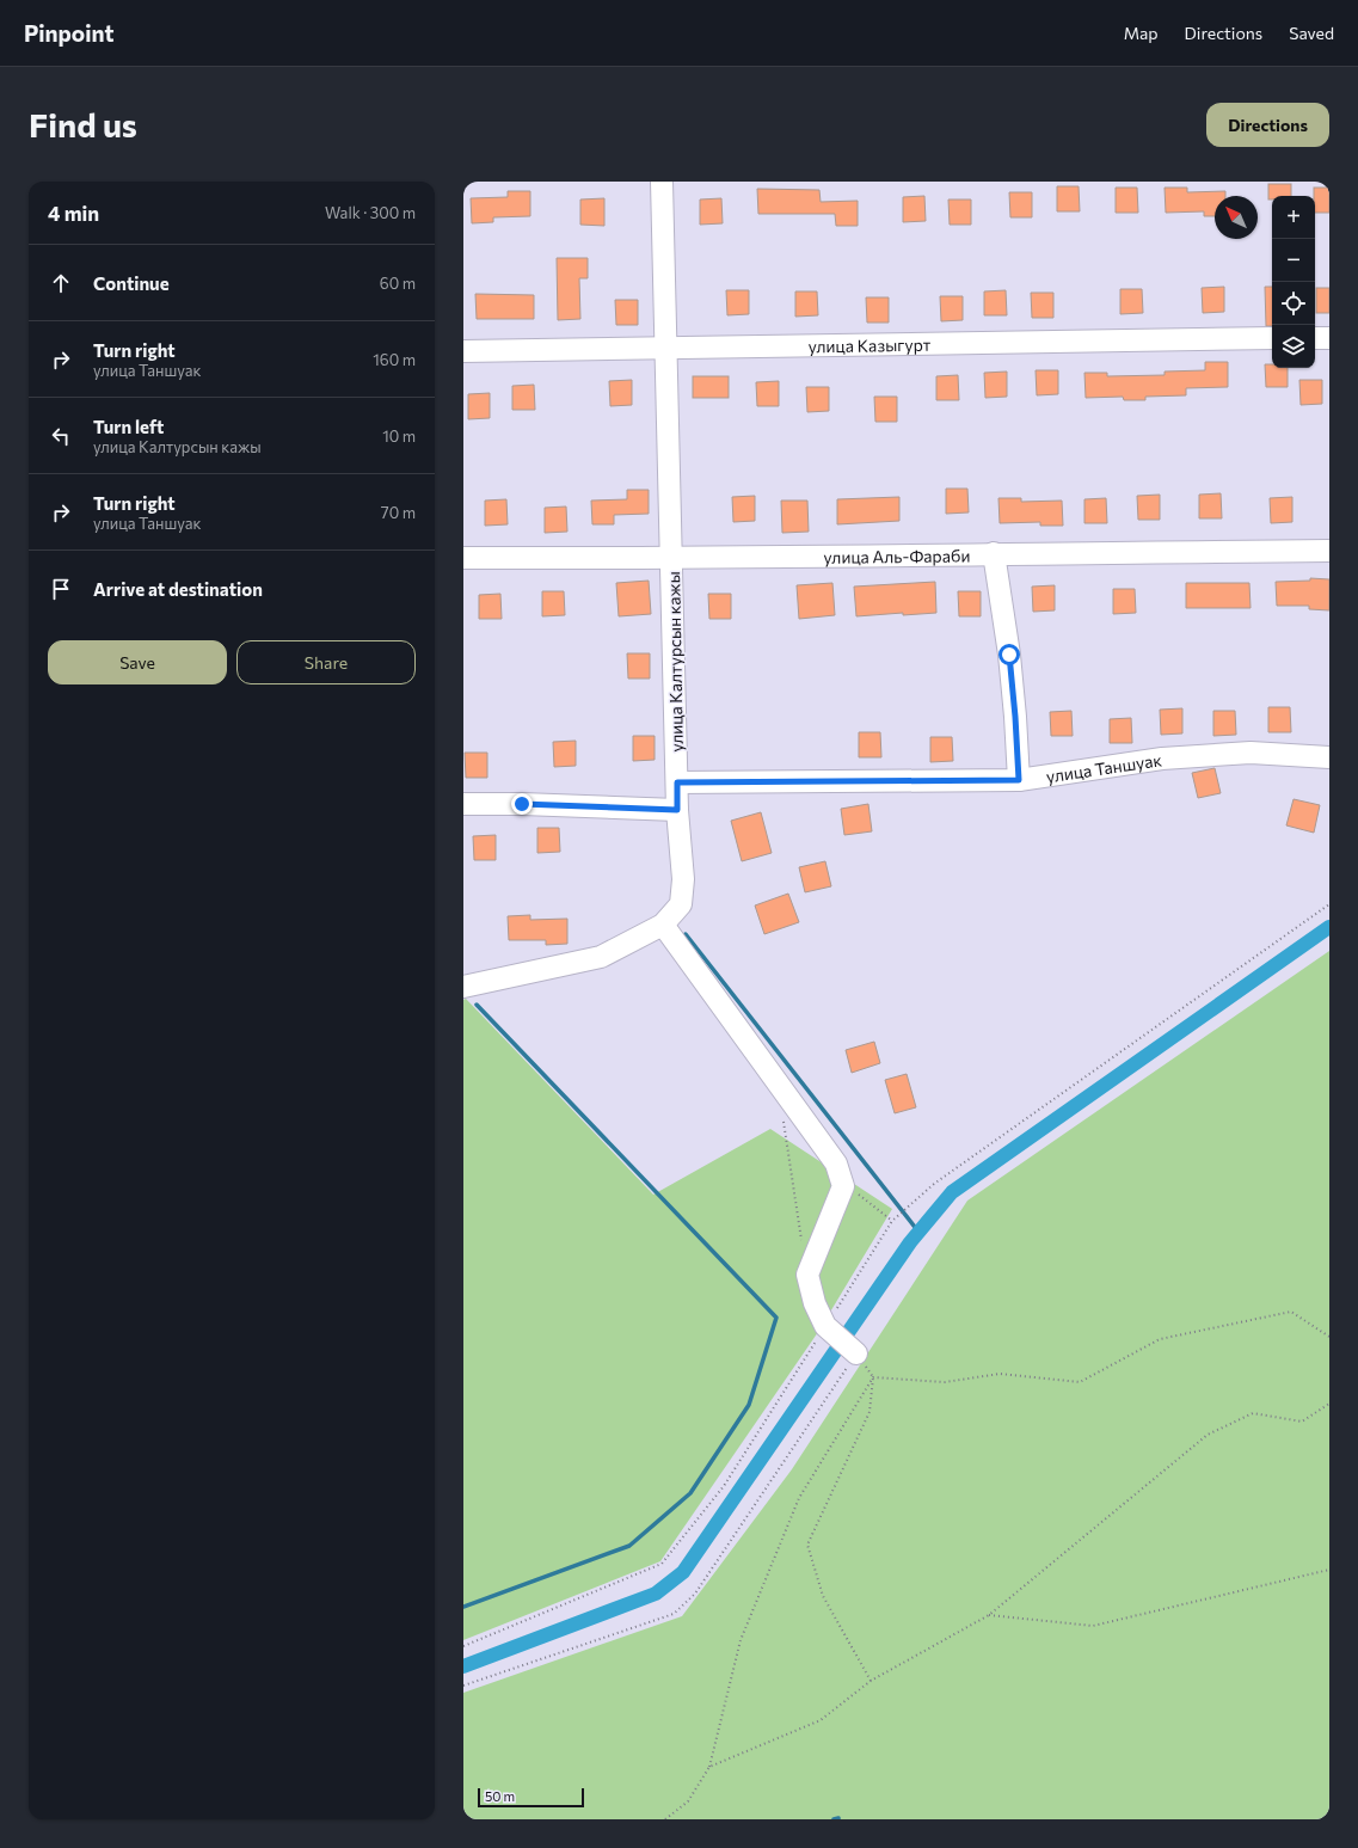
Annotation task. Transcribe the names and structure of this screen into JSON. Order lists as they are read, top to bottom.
{
  "streets": {
    "street": [
      "улица Казыгурт",
      "улица Аль-Фараби",
      "улица Калтурсын кажы",
      "улица Таншуак"
    ]
  },
  "crossings": [
    ["улица Казыгурт", "улица Калтурсын кажы"],
    ["улица Аль-Фараби", "улица Калтурсын кажы"],
    ["улица Калтурсын кажы", "улица Таншуак"]
  ],
  "scale_bar": "50 m",
  "north": "top left",
  "page": {
    "header": "Pinpoint",
    "nav": ["Map", "Directions", "Saved"],
    "buttons": [
      "Directions",
      ["Save", "Share"]
    ],
    "title": "Find us",
    "heading": ["4 min", "Walk · 300 m"],
    "map_buttons": ["+", "−"],
    "list": [
      ["Continue", "60 m"],
      ["Turn right", "улица Таншуак", "160 m"],
      ["Turn left", "улица Калтурсын кажы", "10 m"],
      ["Turn right", "улица Таншуак", "70 m"],
      "Arrive at destination"
    ],
    "scale": "50 m"
  }
}
